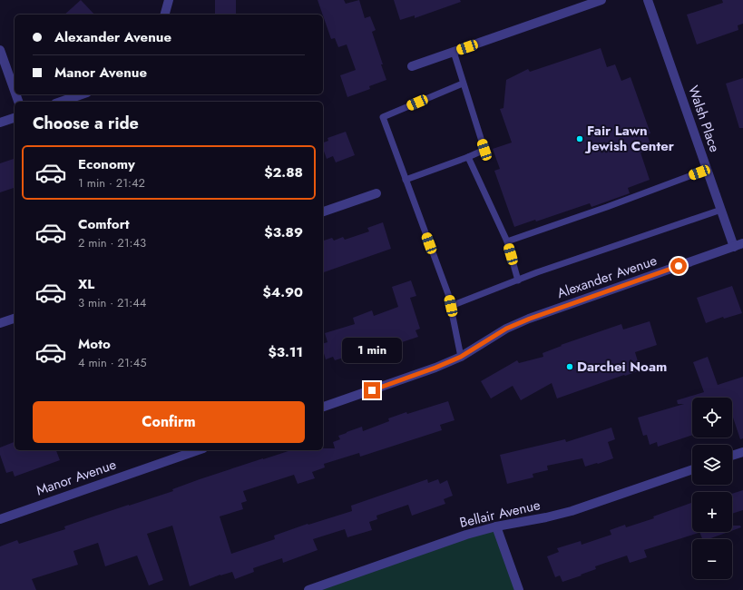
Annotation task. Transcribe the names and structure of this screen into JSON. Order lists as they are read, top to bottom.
{
  "streets": {
    "street": [
      "Walsh Place",
      "Alexander Avenue",
      "Manor Avenue",
      "Bellair Avenue"
    ]
  },
  "crossings": [
    ["Walsh Place", "Alexander Avenue"]
  ],
  "places": ["Fair Lawn Jewish Center", "Darchei Noam"],
  "page": {
    "banner": ["Alexander Avenue", "Manor Avenue"],
    "heading": "Choose a ride",
    "list": [
      {
        "name": "Economy",
        "note": "1 min · 21:42",
        "value": "$2.88"
      },
      {
        "name": "Comfort",
        "note": "2 min · 21:43",
        "value": "$3.89"
      },
      {
        "name": "XL",
        "note": "3 min · 21:44",
        "value": "$4.90"
      },
      {
        "name": "Moto",
        "note": "4 min · 21:45",
        "value": "$3.11"
      }
    ],
    "bubble": "1 min",
    "buttons": "Confirm",
    "map_buttons": ["+", "−"]
  }
}
